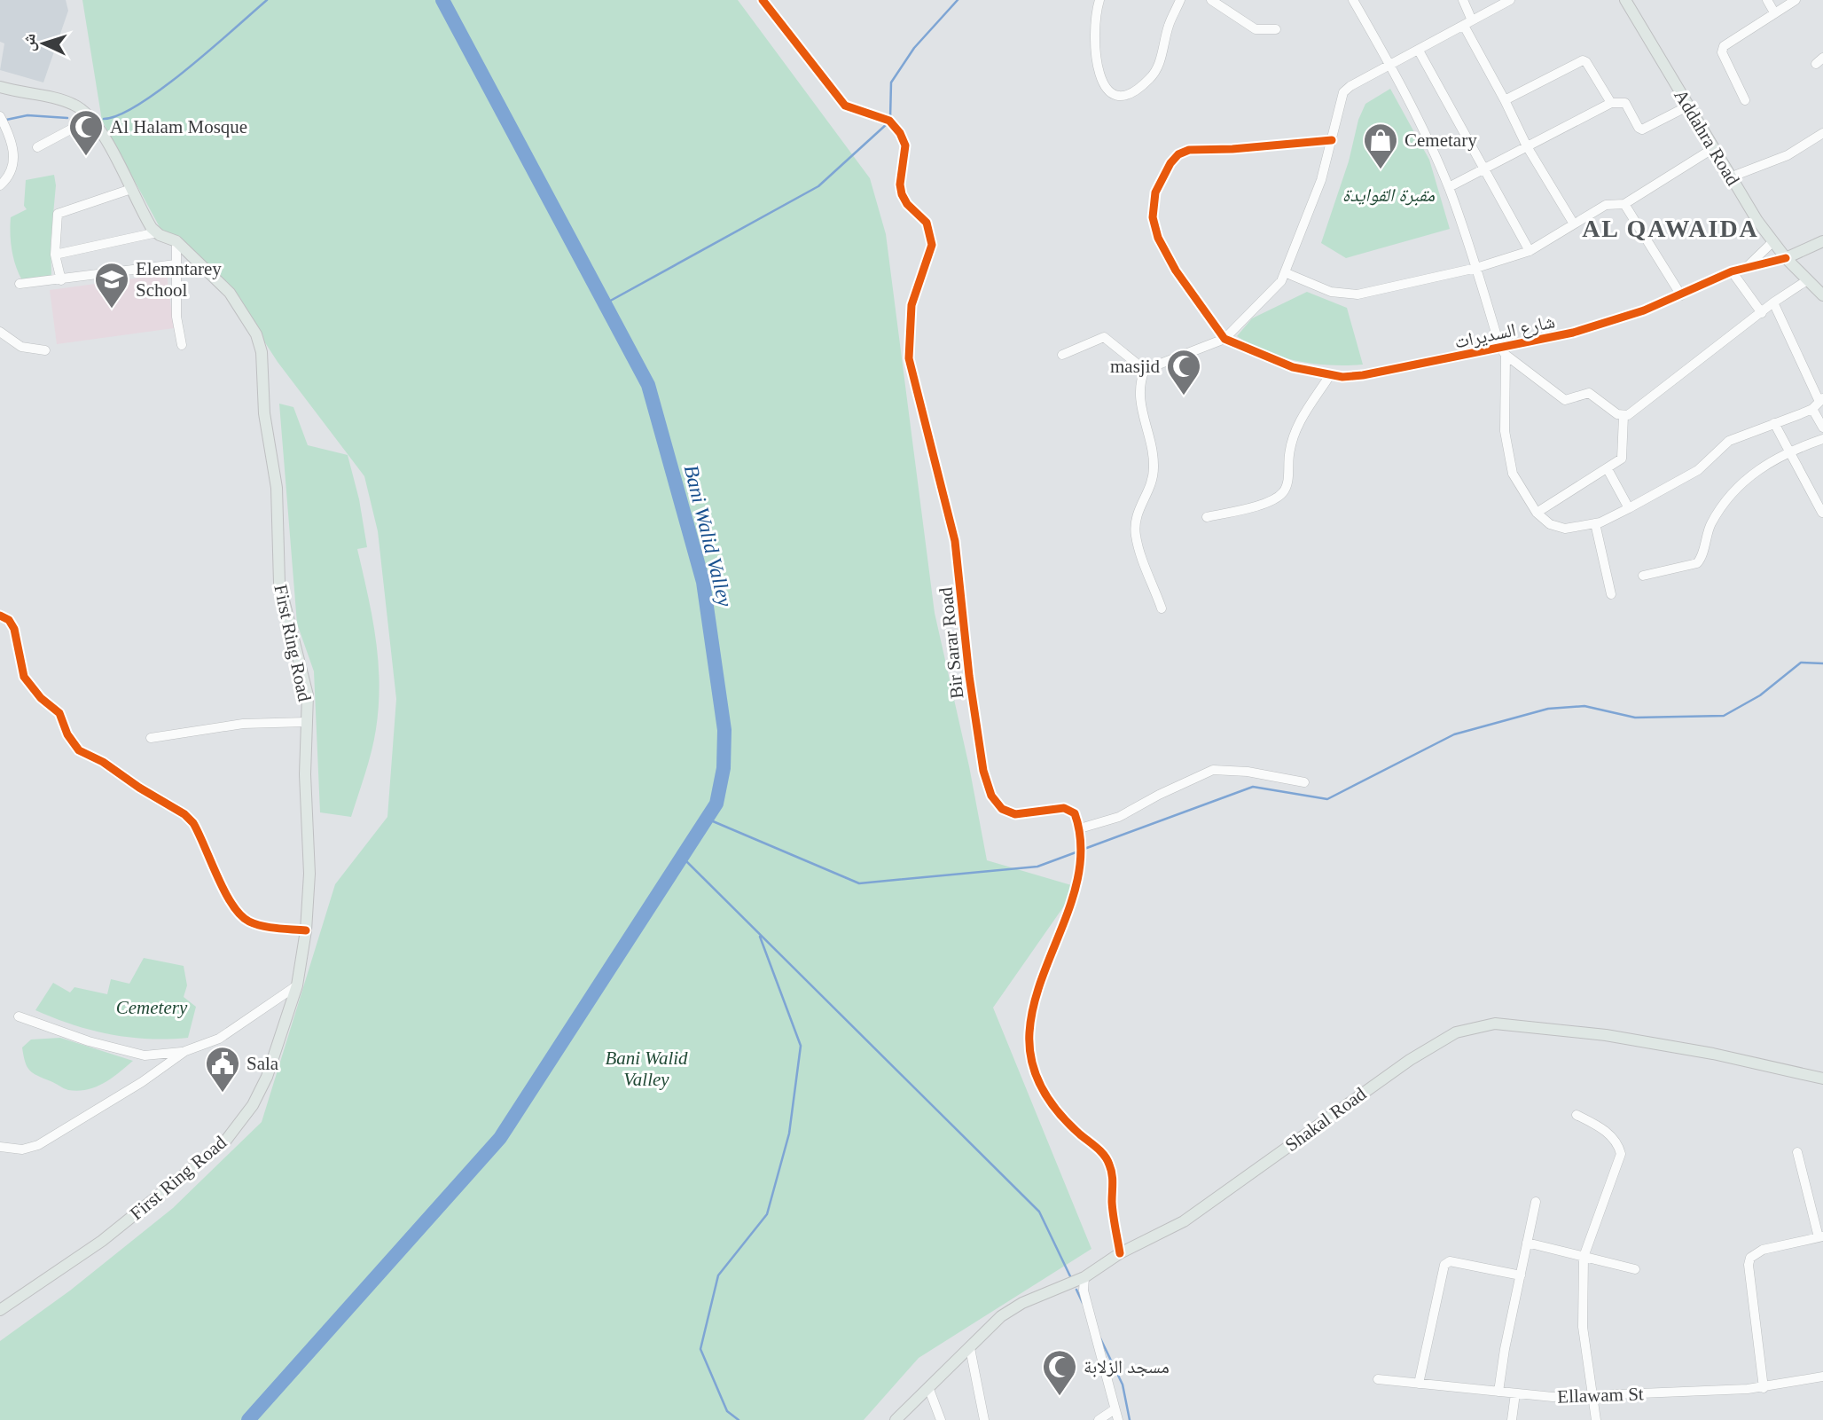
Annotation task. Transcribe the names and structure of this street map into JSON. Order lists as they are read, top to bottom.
{
  "streets": {
    "main road": ["Addahra Road", "First Ring Road", "Shakal Road"],
    "street": ["شارع السديرات", "Bir Sarar Road", "Ellawam St"]
  },
  "crossings": [
    ["Addahra Road", "شارع السديرات"]
  ],
  "districts": ["AL QAWAIDA"],
  "water": ["Bani Walid Valley"],
  "parks": ["مقبرة القوايدة", "Cemetery", "Bani Walid Valley"],
  "places": {
    "mosque": ["Al Halam Mosque", "masjid", "مسجد الزلابة"],
    "shop": ["Cemetary"],
    "school or university": ["Elemntarey School"],
    "public building": ["Sala"]
  },
  "north": "left"
}
